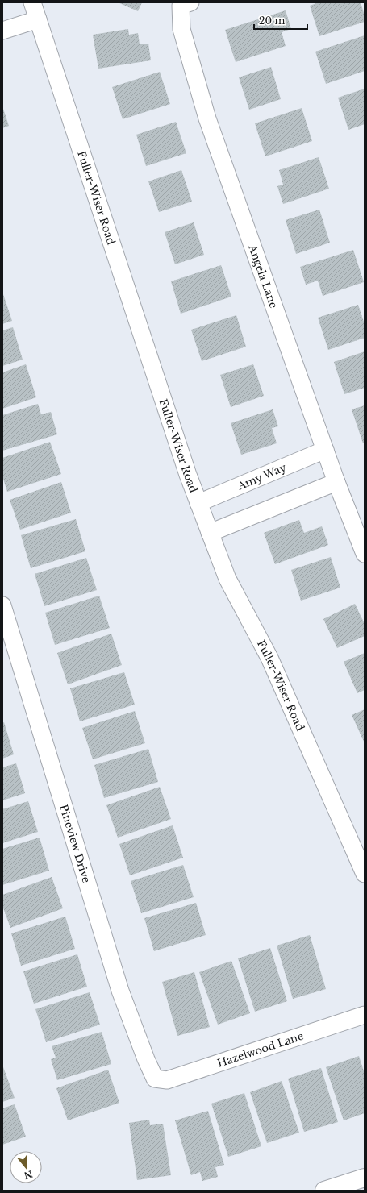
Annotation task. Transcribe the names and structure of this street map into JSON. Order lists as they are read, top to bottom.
{
  "streets": {
    "street": [
      "Fuller-Wiser Road",
      "Angela Lane",
      "Amy Way",
      "Pineview Drive",
      "Hazelwood Lane"
    ]
  },
  "crossings": [
    ["Fuller-Wiser Road", "Amy Way"],
    ["Angela Lane", "Amy Way"],
    ["Pineview Drive", "Hazelwood Lane"]
  ],
  "scale_bar": "20 m",
  "north": "bottom"
}
